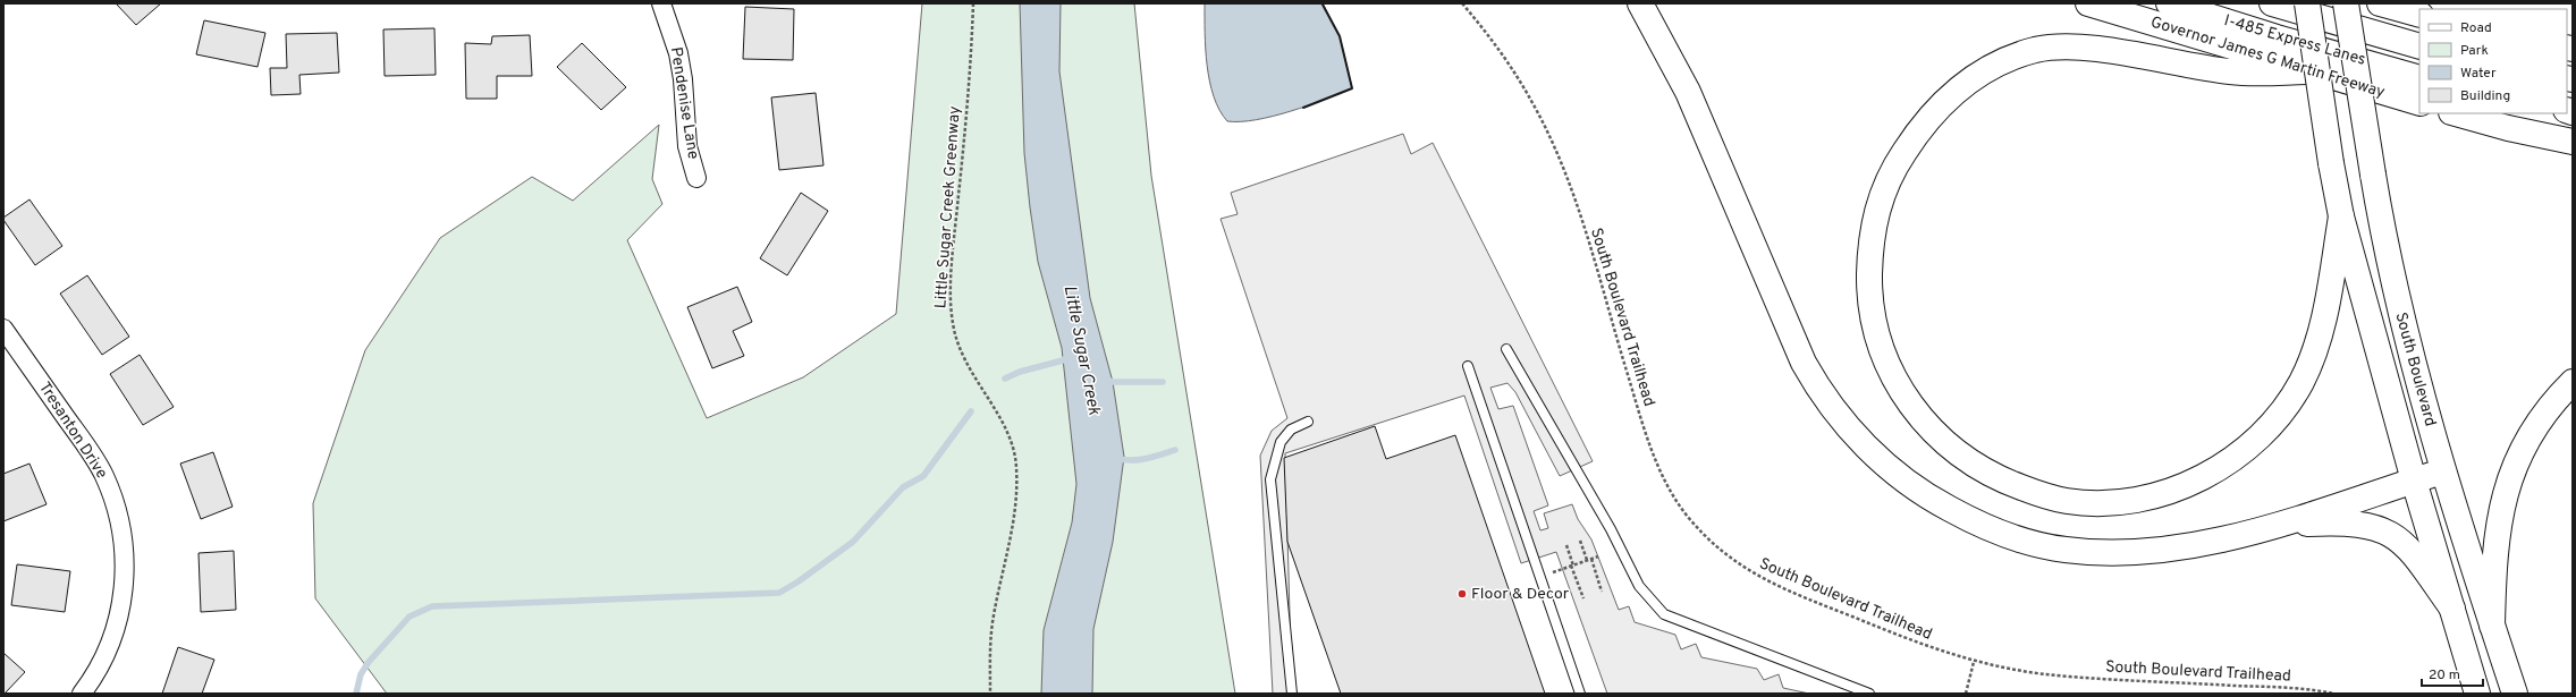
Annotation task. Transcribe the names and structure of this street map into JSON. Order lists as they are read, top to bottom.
{
  "streets": {
    "main road": ["I-485 Express Lanes", "Governor James G Martin Freeway", "South Boulevard"],
    "street": ["Pendenise Lane", "Tresanton Drive"],
    "path": ["Little Sugar Creek Greenway", "South Boulevard Trailhead"]
  },
  "water": ["Little Sugar Creek"],
  "places": ["Floor & Decor"],
  "legend": [
    "Road",
    "Park",
    "Water",
    "Building"
  ],
  "scale_bar": "20 m"
}
